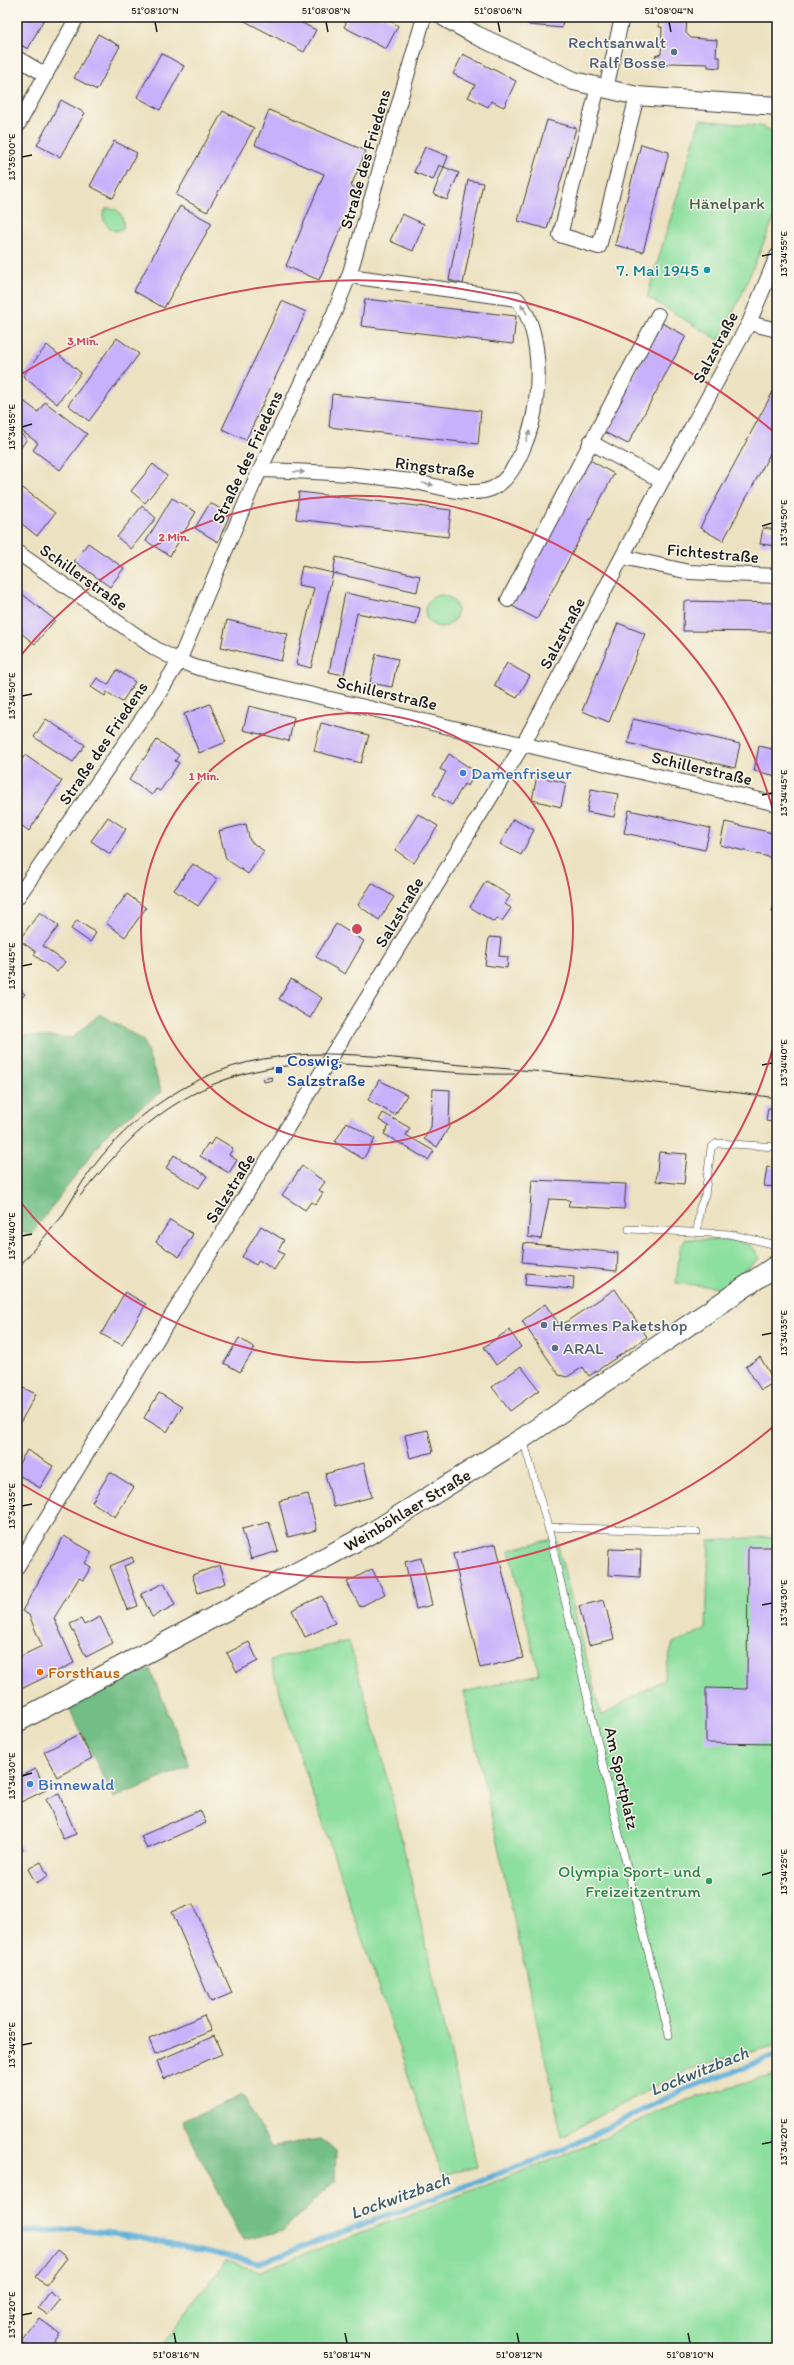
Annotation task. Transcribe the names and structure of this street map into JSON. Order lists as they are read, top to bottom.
{
  "streets": {
    "main road": ["Weinböhlaer Straße"],
    "street": [
      "Straße des Friedens",
      "Salzstraße",
      "Ringstraße",
      "Fichtestraße",
      "Schillerstraße"
    ],
    "lane": ["Am Sportplatz"]
  },
  "crossings": [
    ["Straße des Friedens", "Ringstraße"],
    ["Straße des Friedens", "Schillerstraße"],
    ["Salzstraße", "Fichtestraße"],
    ["Salzstraße", "Schillerstraße"],
    ["Weinböhlaer Straße", "Am Sportplatz"]
  ],
  "water": ["Lockwitzbach"],
  "parks": ["Hänelpark"],
  "places": {
    "other": [
      "Rechtsanwalt Ralf Bosse",
      "7. Mai 1945",
      "Damenfriseur",
      "Hermes Paketshop",
      "ARAL",
      "Forsthaus",
      "Binnewald",
      "Olympia Sport- und Freizeitzentrum"
    ],
    "transit": ["Coswig, Salzstraße"]
  },
  "coordinates": [
    "51°08'10\"N",
    "51°08'08\"N",
    "51°08'06\"N",
    "51°08'04\"N",
    "13°35'00\"E",
    "13°34'55\"E",
    "13°34'50\"E",
    "13°34'45\"E",
    "13°34'40\"E",
    "13°34'35\"E",
    "13°34'30\"E",
    "13°34'25\"E",
    "13°34'20\"E",
    "51°08'16\"N",
    "51°08'14\"N",
    "51°08'12\"N"
  ],
  "rings": ["3 Min.", "2 Min.", "1 Min."]
}
